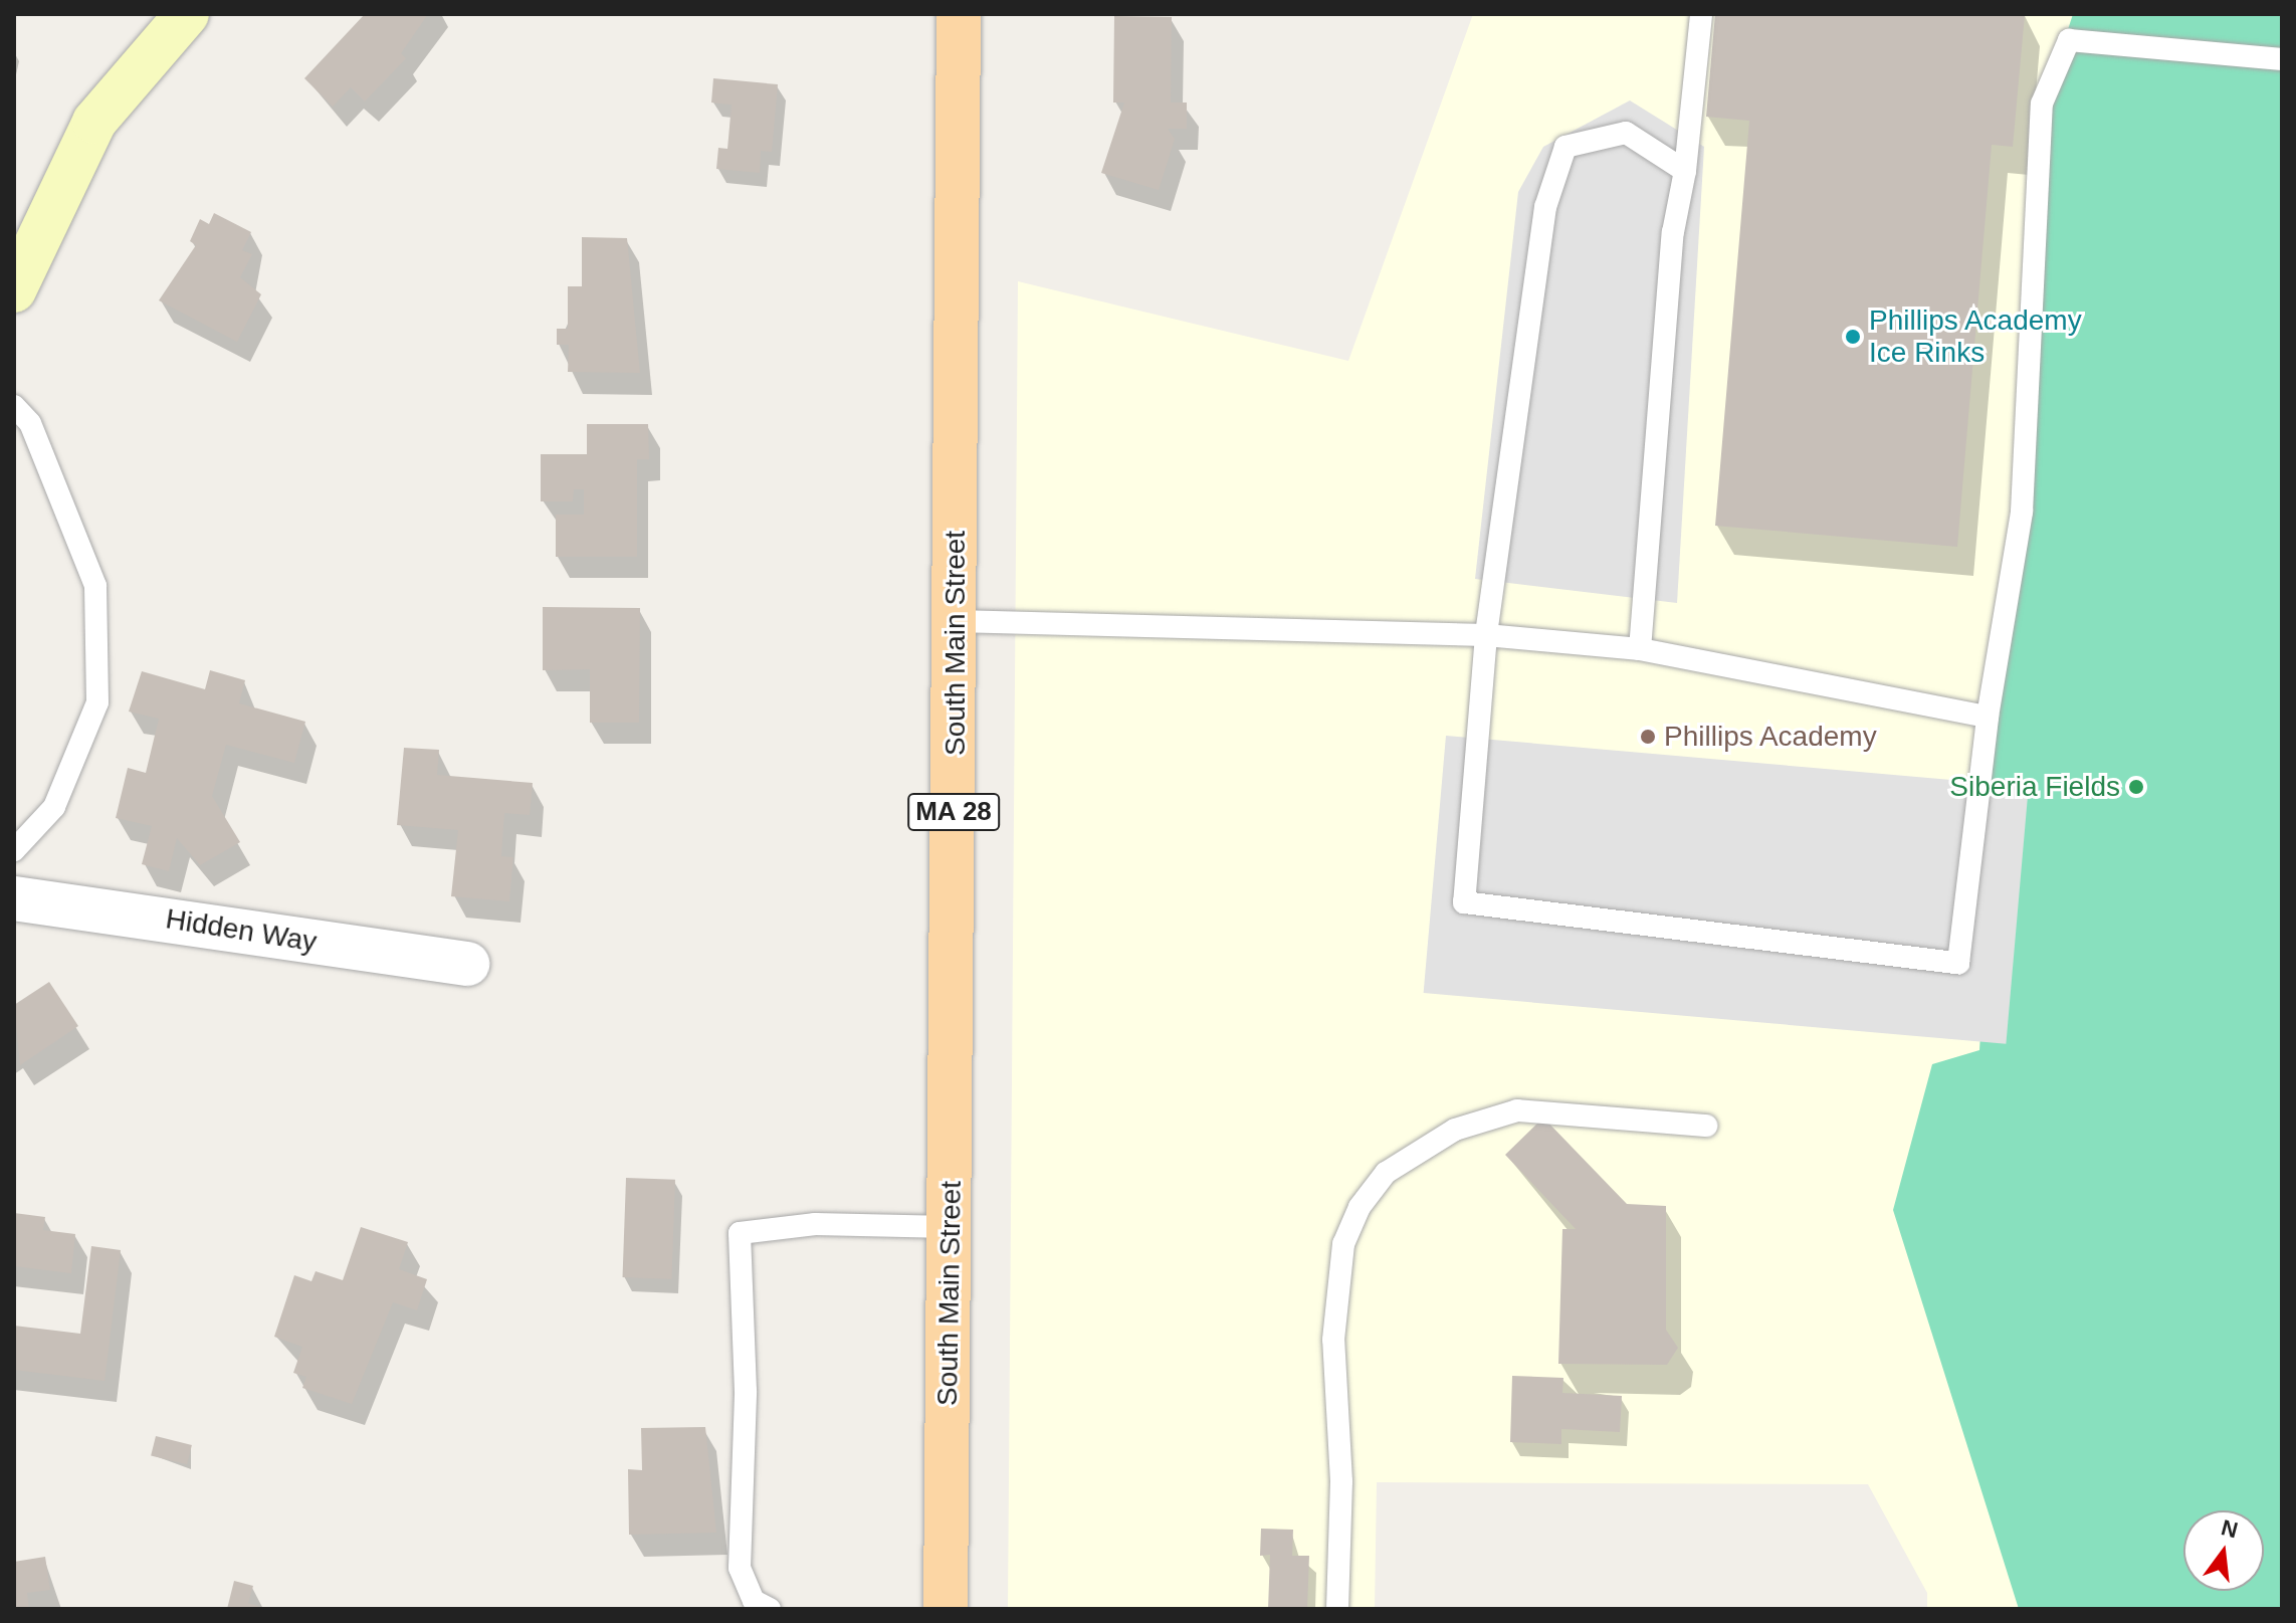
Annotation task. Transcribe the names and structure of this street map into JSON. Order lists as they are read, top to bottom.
{
  "streets": {
    "main road": ["South Main Street", "MA 28"],
    "street": ["Hidden Way"]
  },
  "places": ["Phillips Academy Ice Rinks", "Phillips Academy", "Siberia Fields"],
  "north": "top"
}
